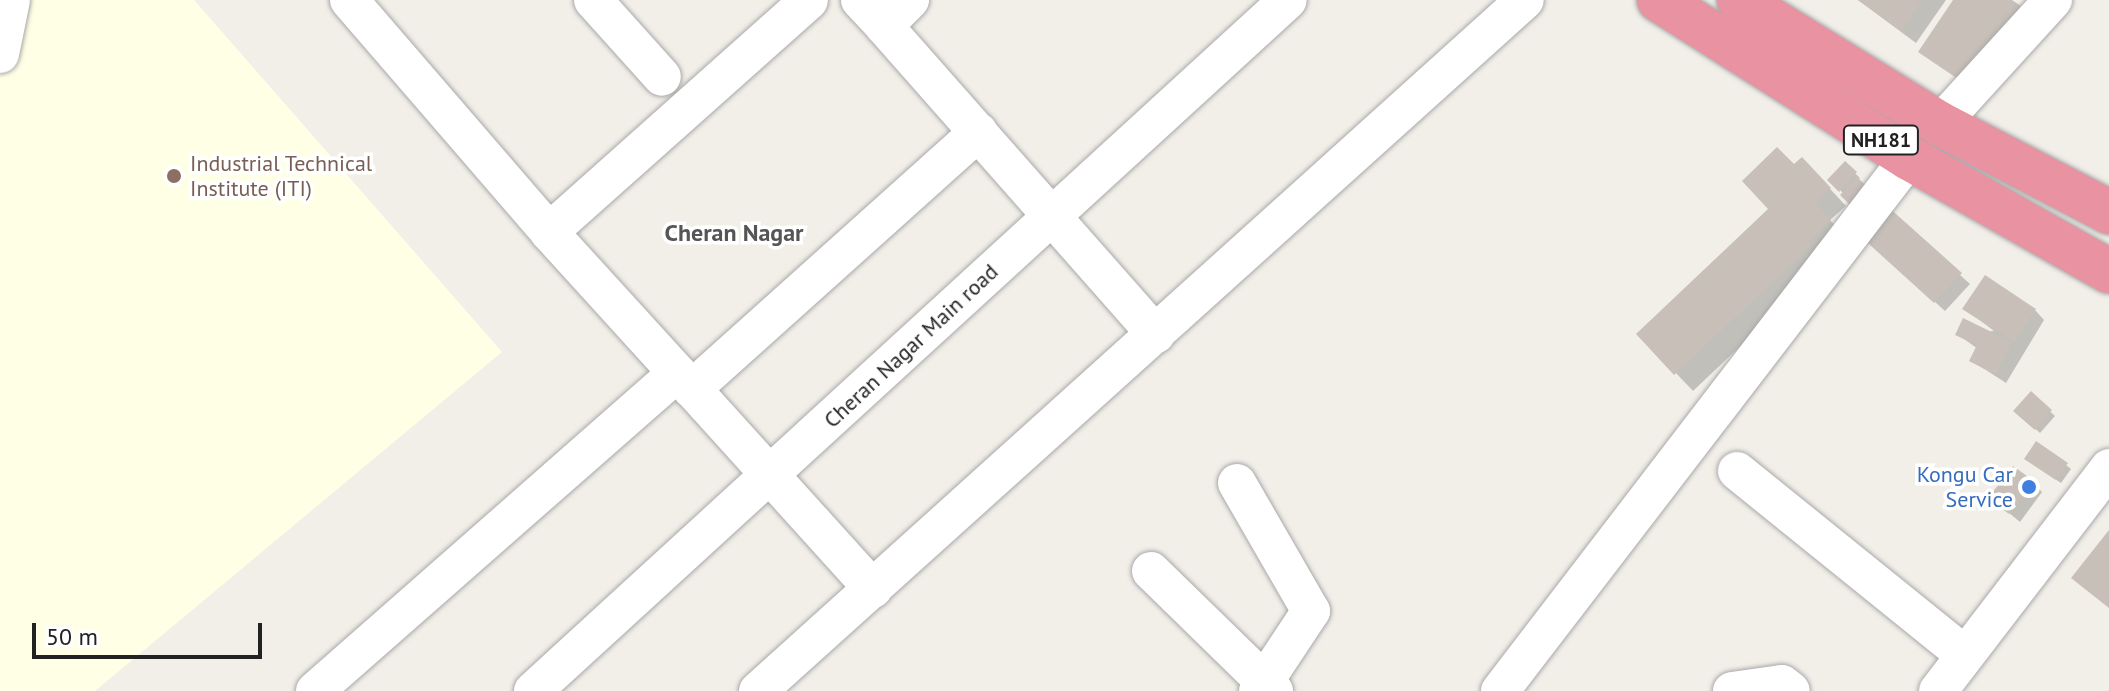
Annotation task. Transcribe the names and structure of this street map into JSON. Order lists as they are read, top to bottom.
{
  "streets": {
    "highway": ["NH181"],
    "street": ["Cheran Nagar Main road"]
  },
  "districts": ["Cheran Nagar"],
  "places": ["Industrial Technical Institute (ITI)", "Kongu Car Service"],
  "scale_bar": "50 m"
}
